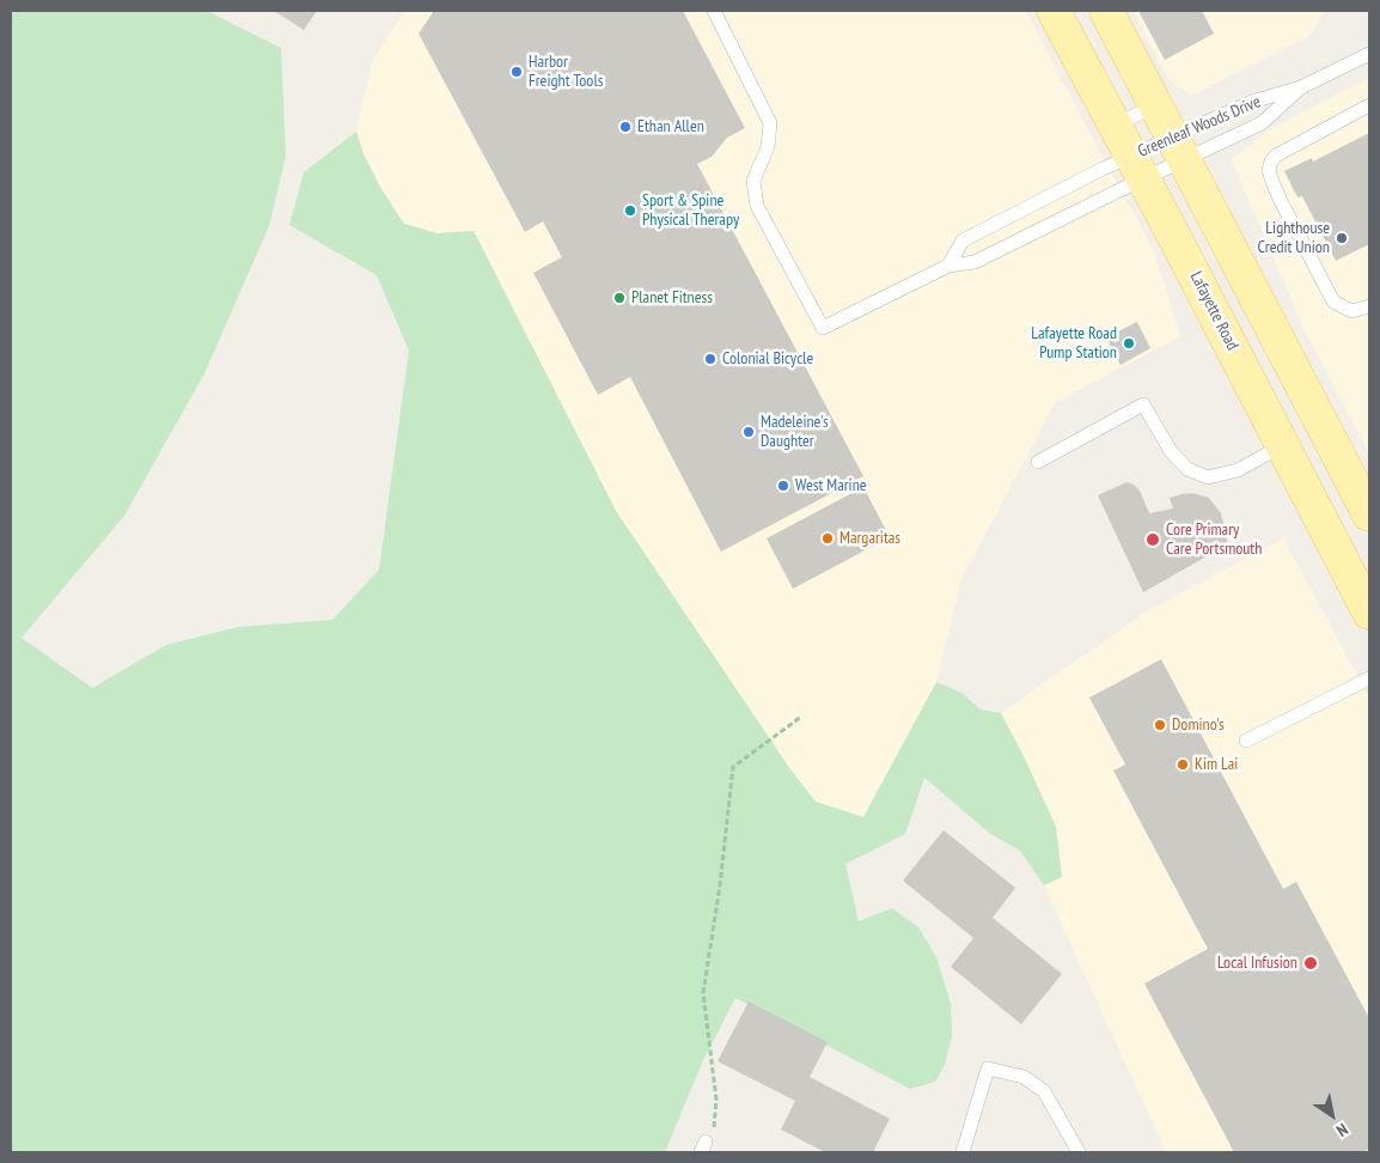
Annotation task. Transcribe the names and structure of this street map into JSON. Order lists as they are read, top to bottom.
{
  "streets": {
    "main road": ["Lafayette Road"],
    "lane": ["Greenleaf Woods Drive"]
  },
  "crossings": [
    ["Greenleaf Woods Drive", "Lafayette Road"]
  ],
  "places": [
    "Harbor Freight Tools",
    "Ethan Allen",
    "Sport & Spine Physical Therapy",
    "Lighthouse Credit Union",
    "Planet Fitness",
    "Lafayette Road Pump Station",
    "Colonial Bicycle",
    "Madeleine's Daughter",
    "West Marine",
    "Margaritas",
    "Core Primary Care Portsmouth",
    "Domino's",
    "Kim Lai",
    "Local Infusion"
  ],
  "north": "bottom right"
}
